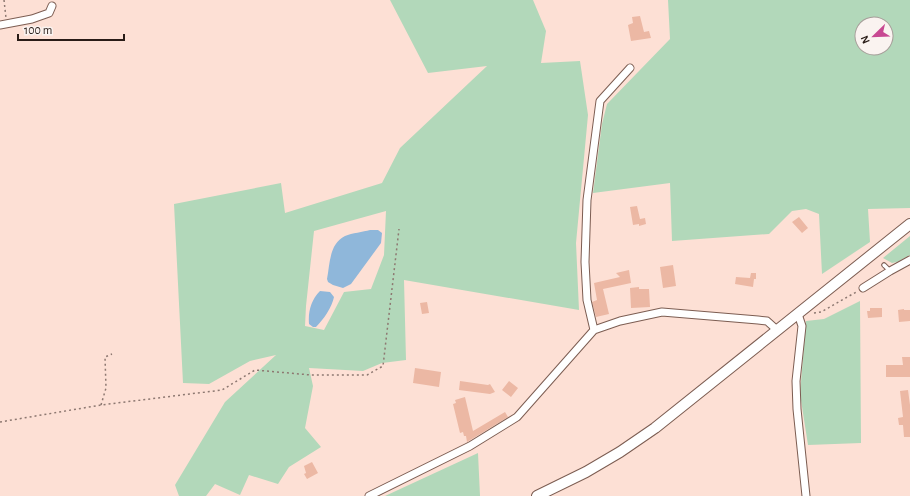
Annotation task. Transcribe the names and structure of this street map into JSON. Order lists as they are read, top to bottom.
{
  "scale_bar": "100 m",
  "north": "bottom left"
}
